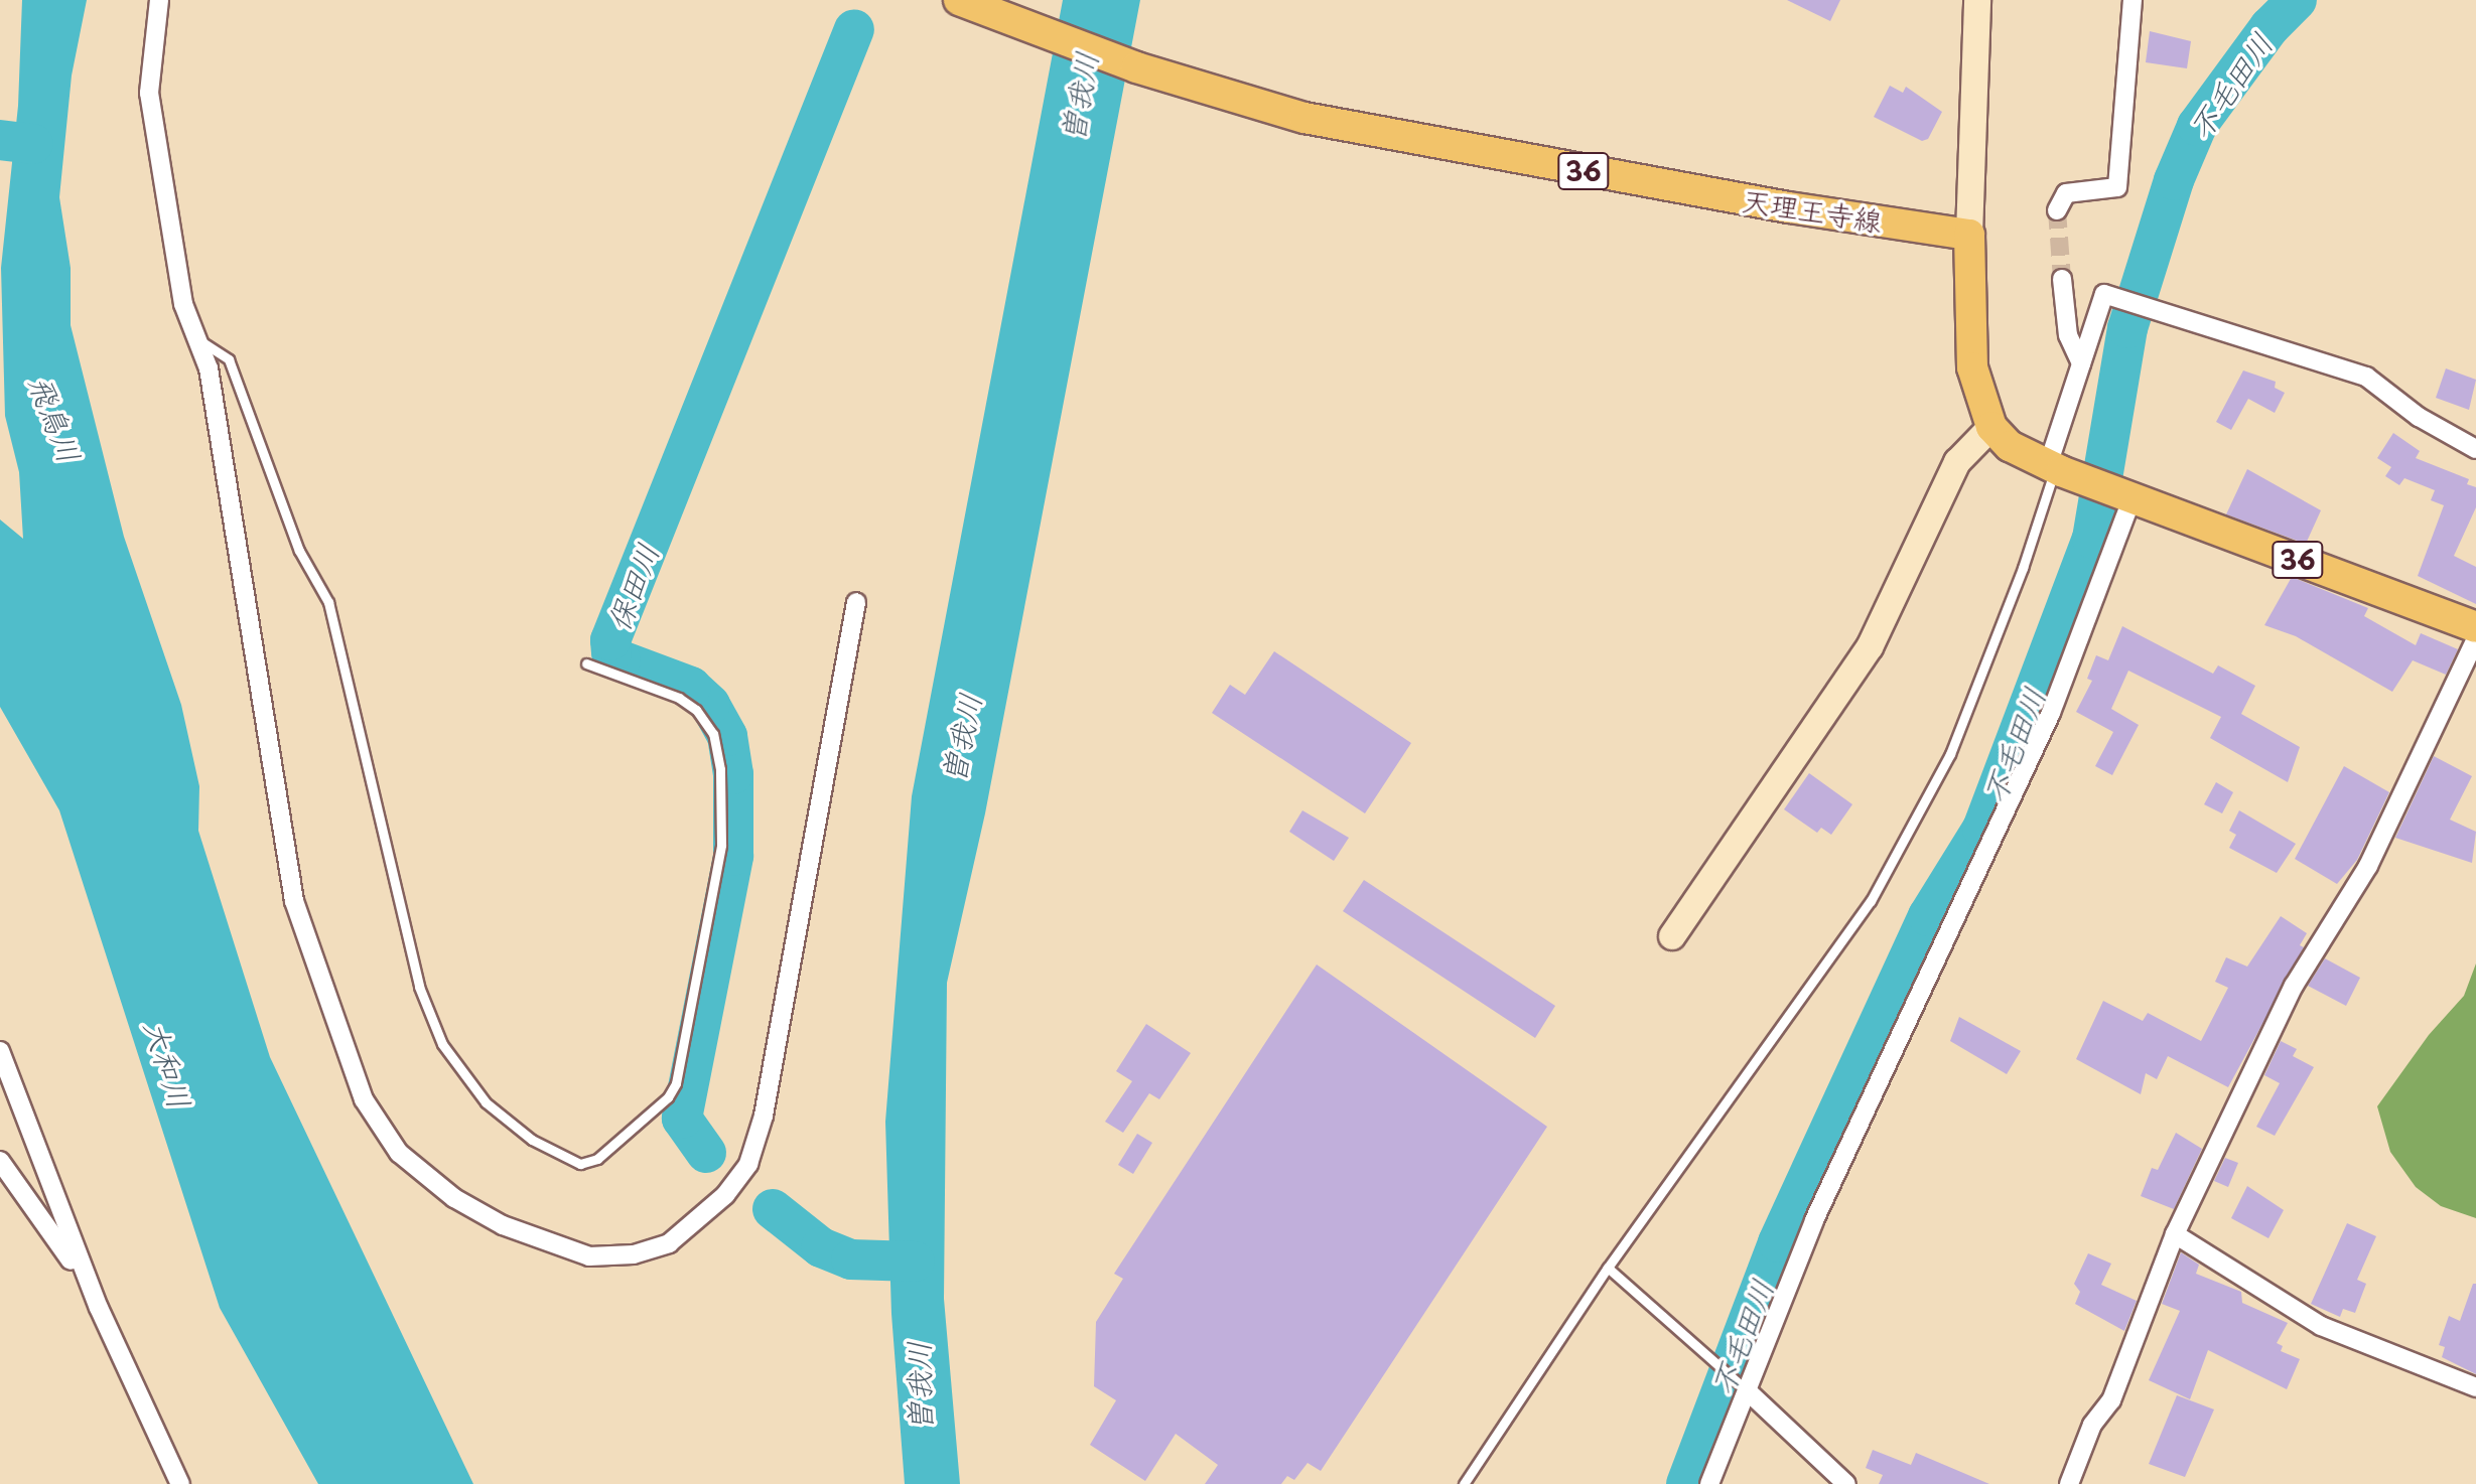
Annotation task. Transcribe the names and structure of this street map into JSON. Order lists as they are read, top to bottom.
{
  "streets": {
    "main road": ["36", "天理王寺線"]
  },
  "water": [
    "不毛田川",
    "曽我川",
    "飛鳥川",
    "保田川",
    "大和川"
  ]
}
